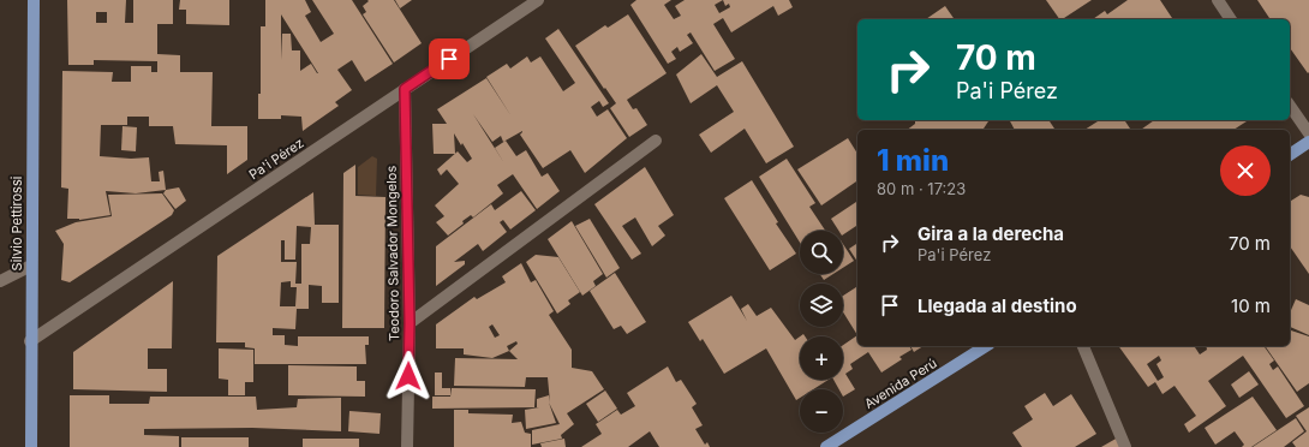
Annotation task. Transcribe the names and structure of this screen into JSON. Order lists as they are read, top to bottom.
{
  "streets": {
    "main road": ["Silvio Pettirossi", "Avenida Perú"],
    "street": ["Pa'i Pérez", "Teodoro Salvador Mongelos"]
  },
  "crossings": [
    ["Pa'i Pérez", "Silvio Pettirossi"],
    ["Pa'i Pérez", "Teodoro Salvador Mongelos"]
  ],
  "page": {
    "turn": ["70 m", "Pa'i Pérez"],
    "heading": ["1 min", "80 m · 17:23"],
    "list": [
      {
        "name": "Gira a la derecha",
        "note": "Pa'i Pérez",
        "value": "70 m"
      },
      {
        "name": "Llegada al destino",
        "value": "10 m"
      }
    ],
    "map_buttons": ["+", "−"]
  }
}
